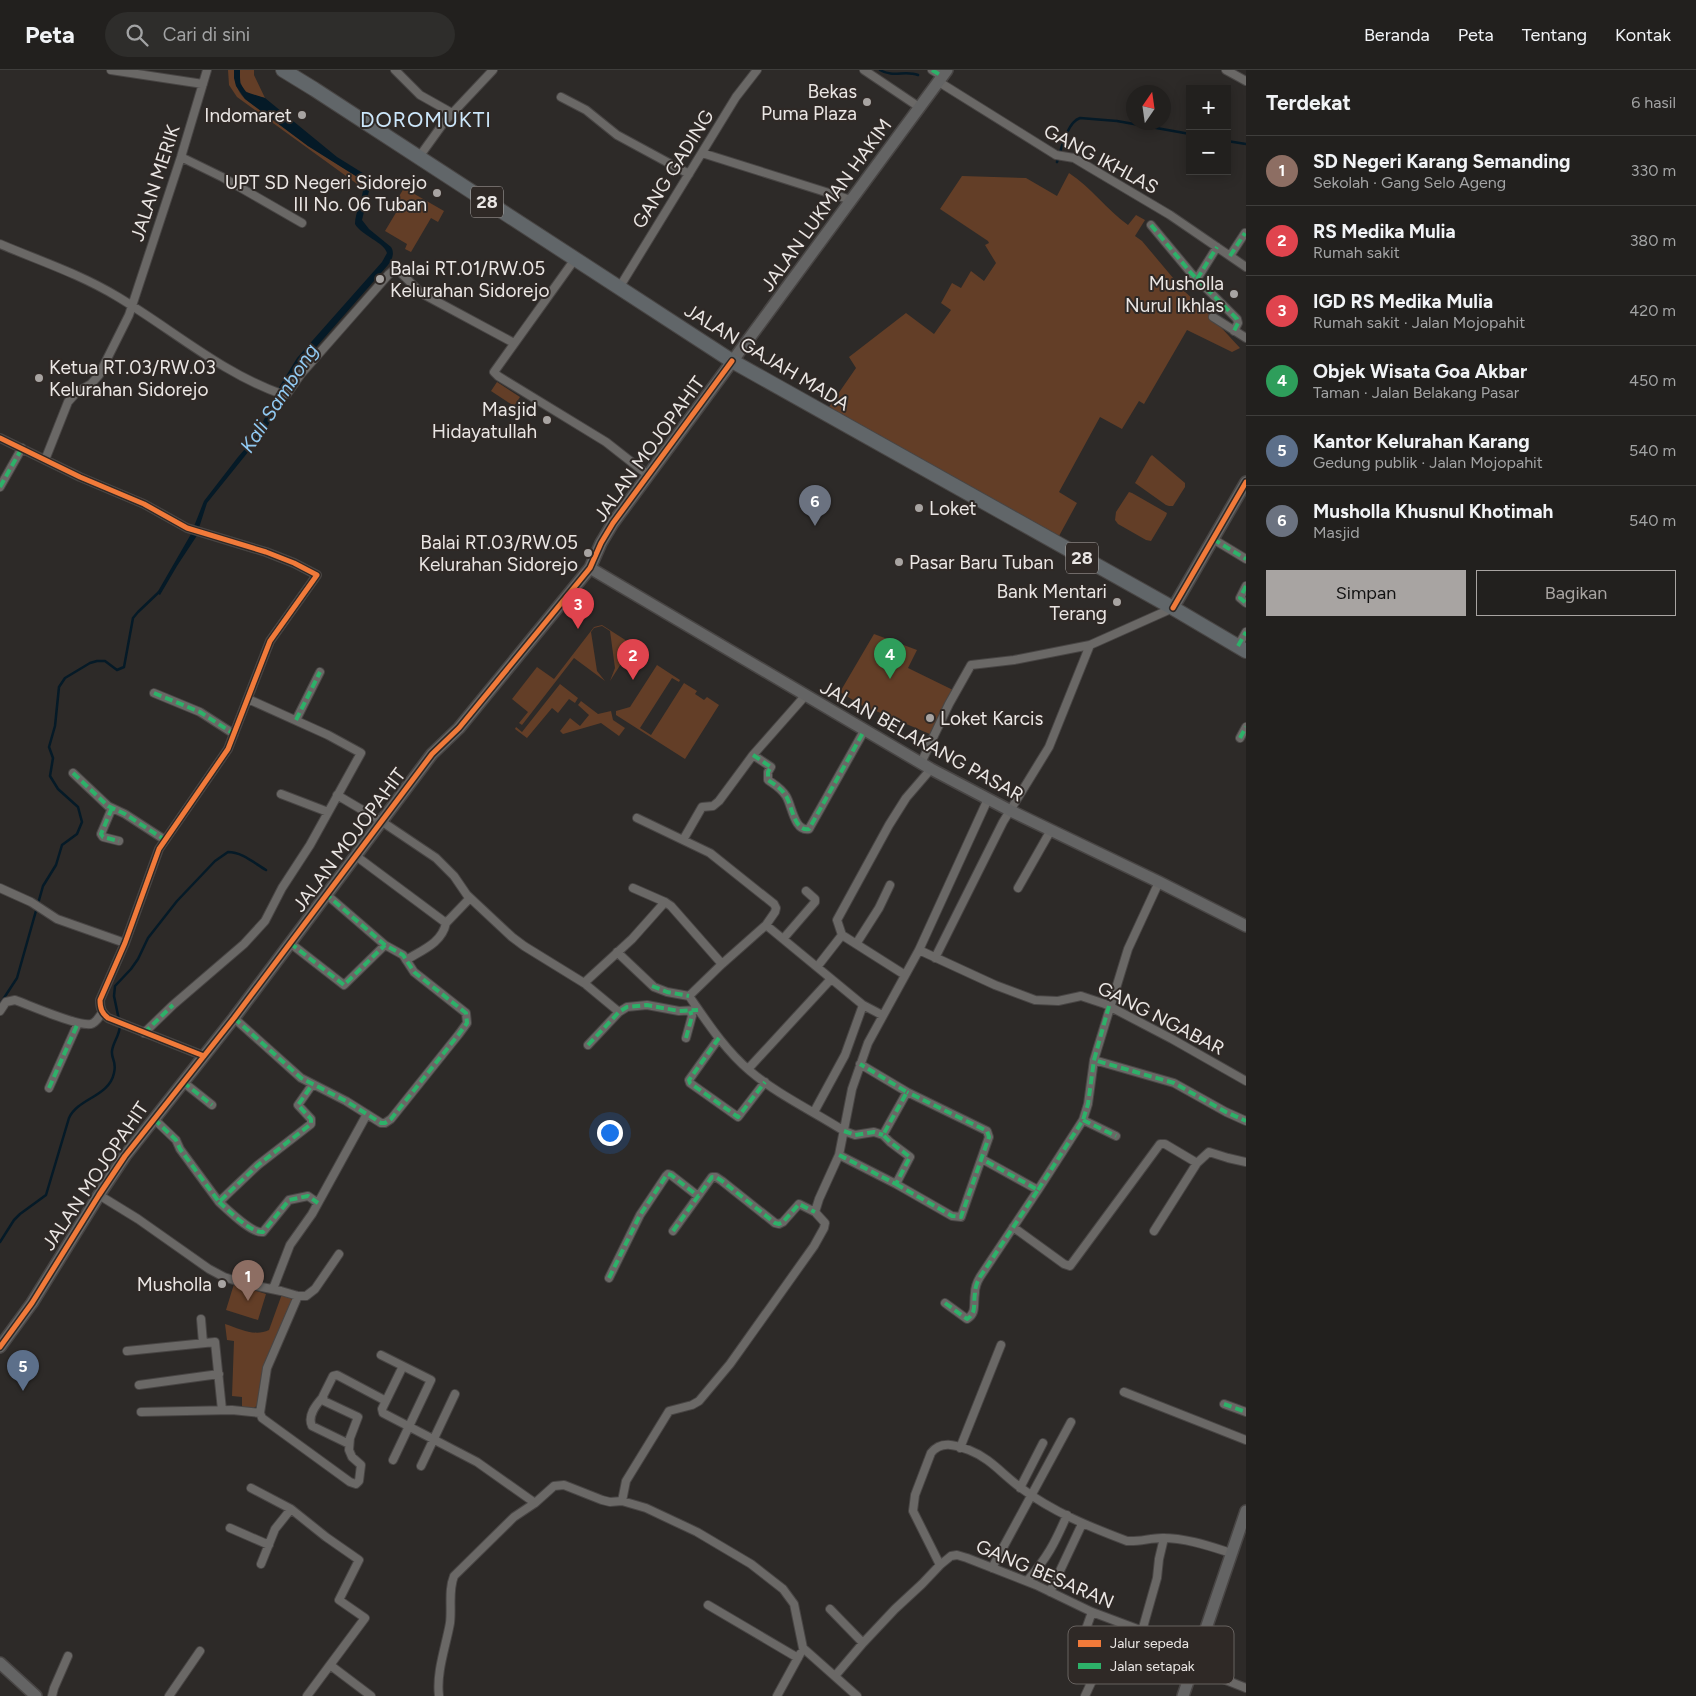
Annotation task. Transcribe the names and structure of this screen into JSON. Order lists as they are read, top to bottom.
{
  "streets": {
    "highway": ["28", "JALAN GAJAH MADA"],
    "street": [
      "GANG IKHLAS",
      "GANG GADING",
      "JALAN MERIK",
      "JALAN LUKMAN HAKIM",
      "JALAN MOJOPAHIT",
      "JALAN BELAKANG PASAR",
      "GANG NGABAR",
      "GANG BESARAN"
    ]
  },
  "crossings": [
    ["GANG IKHLAS", "JALAN LUKMAN HAKIM"],
    ["GANG GADING", "JALAN GAJAH MADA"],
    ["JALAN LUKMAN HAKIM", "JALAN GAJAH MADA"],
    ["JALAN LUKMAN HAKIM", "JALAN MOJOPAHIT"],
    ["JALAN GAJAH MADA", "JALAN MOJOPAHIT"],
    ["JALAN MOJOPAHIT", "JALAN BELAKANG PASAR"]
  ],
  "districts": ["DOROMUKTI"],
  "water": ["Kali Sambong"],
  "places": [
    "Bekas Puma Plaza",
    "Indomaret",
    "UPT SD Negeri Sidorejo III No. 06 Tuban",
    "Balai RT.01/RW.05 Kelurahan Sidorejo",
    "Musholla Nurul Ikhlas",
    "Ketua RT.03/RW.03 Kelurahan Sidorejo",
    "Masjid Hidayatullah",
    "Loket",
    "Balai RT.03/RW.05 Kelurahan Sidorejo",
    "Pasar Baru Tuban",
    "Bank Mentari Terang",
    "Loket Karcis",
    "Musholla"
  ],
  "legend": ["Jalur sepeda", "Jalan setapak"],
  "north": "top",
  "page": {
    "header": "Peta",
    "search": "Cari di sini",
    "nav": [
      "Beranda",
      "Peta",
      "Tentang",
      "Kontak"
    ],
    "heading": ["Terdekat", "6 hasil"],
    "map_buttons": ["+", "−"],
    "list": [
      {
        "mark": "1",
        "name": "SD Negeri Karang Semanding",
        "note": "Sekolah · Gang Selo Ageng",
        "value": "330 m"
      },
      {
        "mark": "2",
        "name": "RS Medika Mulia",
        "note": "Rumah sakit",
        "value": "380 m"
      },
      {
        "mark": "3",
        "name": "IGD RS Medika Mulia",
        "note": "Rumah sakit · Jalan Mojopahit",
        "value": "420 m"
      },
      {
        "mark": "4",
        "name": "Objek Wisata Goa Akbar",
        "note": "Taman · Jalan Belakang Pasar",
        "value": "450 m"
      },
      {
        "mark": "5",
        "name": "Kantor Kelurahan Karang",
        "note": "Gedung publik · Jalan Mojopahit",
        "value": "540 m"
      },
      {
        "mark": "6",
        "name": "Musholla Khusnul Khotimah",
        "note": "Masjid",
        "value": "540 m"
      }
    ],
    "pins": [
      "6",
      "3",
      "4",
      "2",
      "1",
      "5"
    ],
    "buttons": ["Simpan", "Bagikan"]
  }
}
